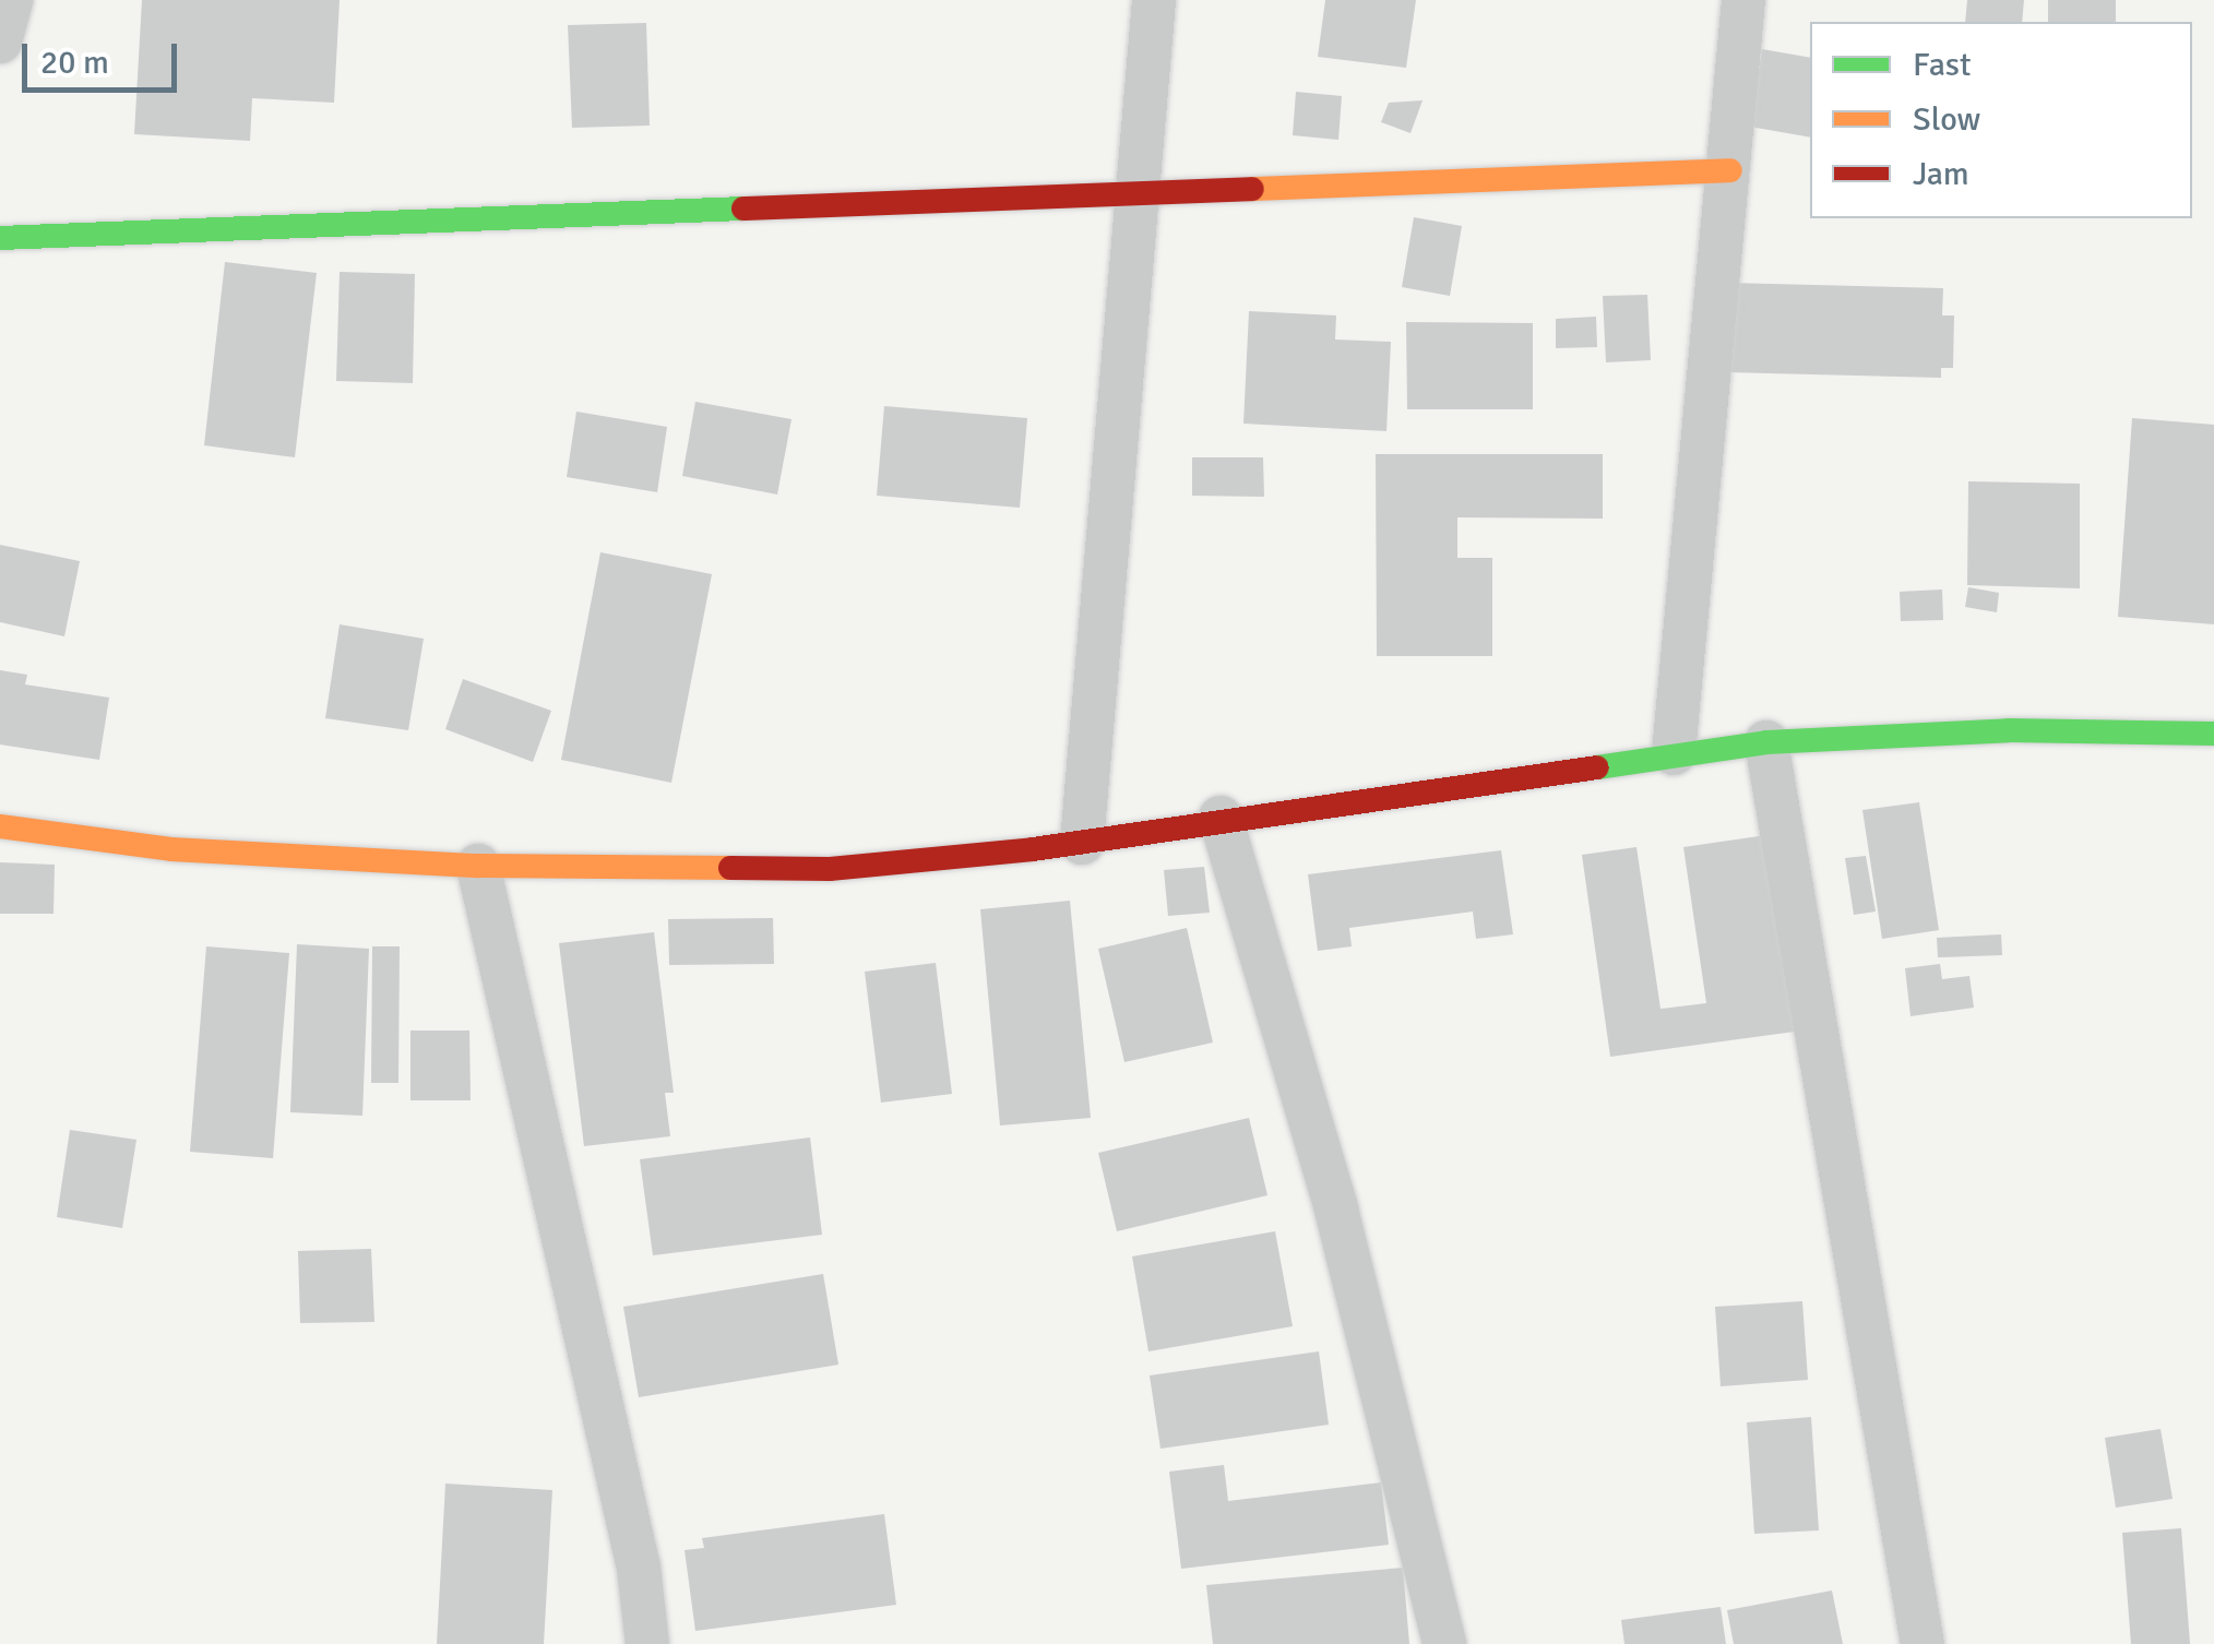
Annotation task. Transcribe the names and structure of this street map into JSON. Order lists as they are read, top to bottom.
{
  "legend": ["Fast", "Slow", "Jam"],
  "scale_bar": "20 m"
}
